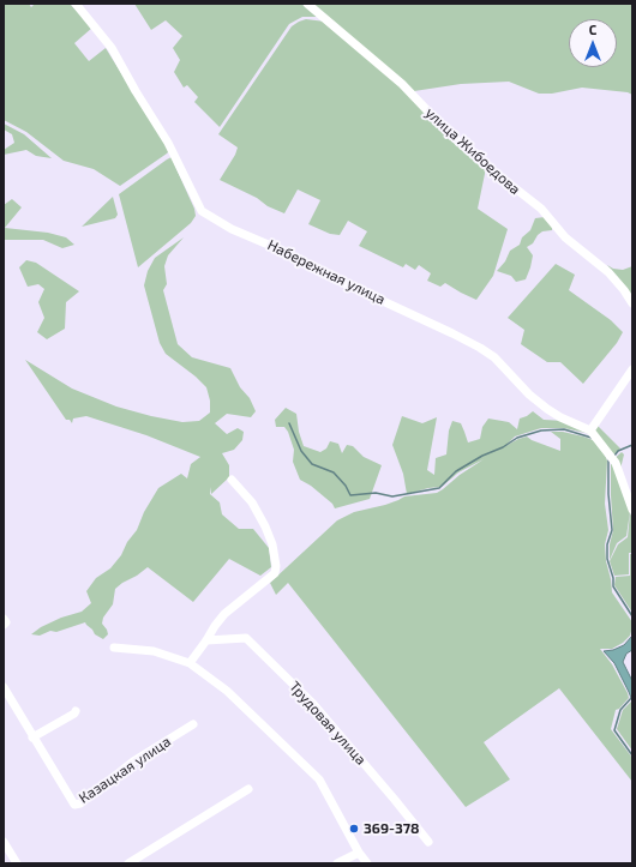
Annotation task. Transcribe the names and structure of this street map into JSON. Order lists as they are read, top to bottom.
{
  "streets": {
    "street": [
      "улица Жибоедова",
      "Набережная улица",
      "Трудовая улица",
      "Казацкая улица"
    ]
  },
  "places": ["369-378"],
  "north": "top"
}
